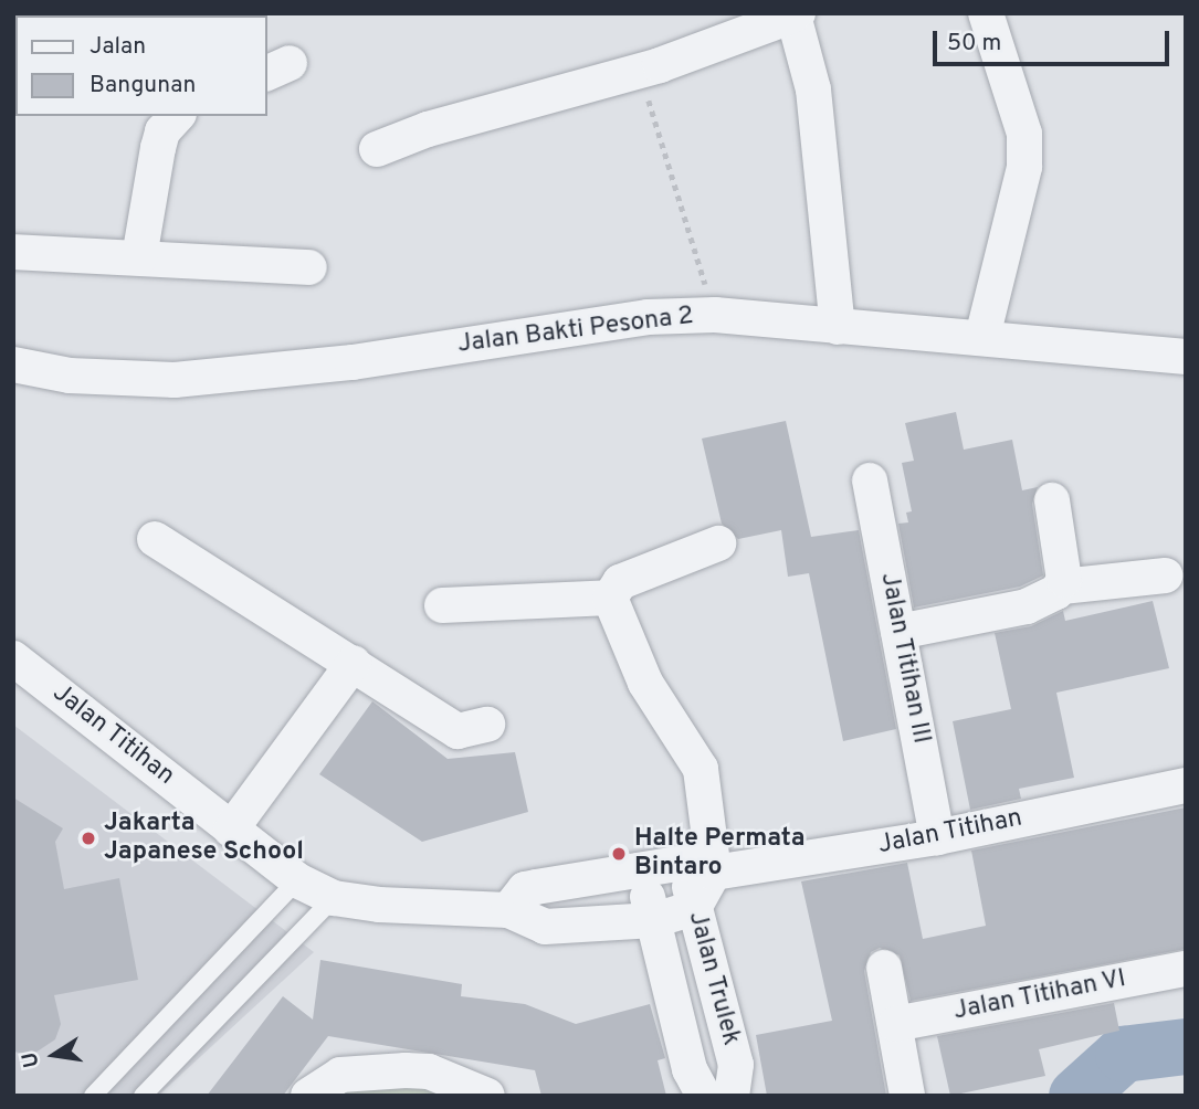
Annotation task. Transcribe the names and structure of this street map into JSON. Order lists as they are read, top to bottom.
{
  "streets": {
    "street": [
      "Jalan Bakti Pesona 2",
      "Jalan Titihan III",
      "Jalan Titihan",
      "Jalan Trulek",
      "Jalan Titihan VI"
    ]
  },
  "crossings": [
    ["Jalan Titihan III", "Jalan Titihan"],
    ["Jalan Titihan", "Jalan Trulek"]
  ],
  "places": ["Jakarta Japanese School", "Halte Permata Bintaro"],
  "legend": ["Jalan", "Bangunan"],
  "scale_bar": "50 m",
  "north": "left"
}
